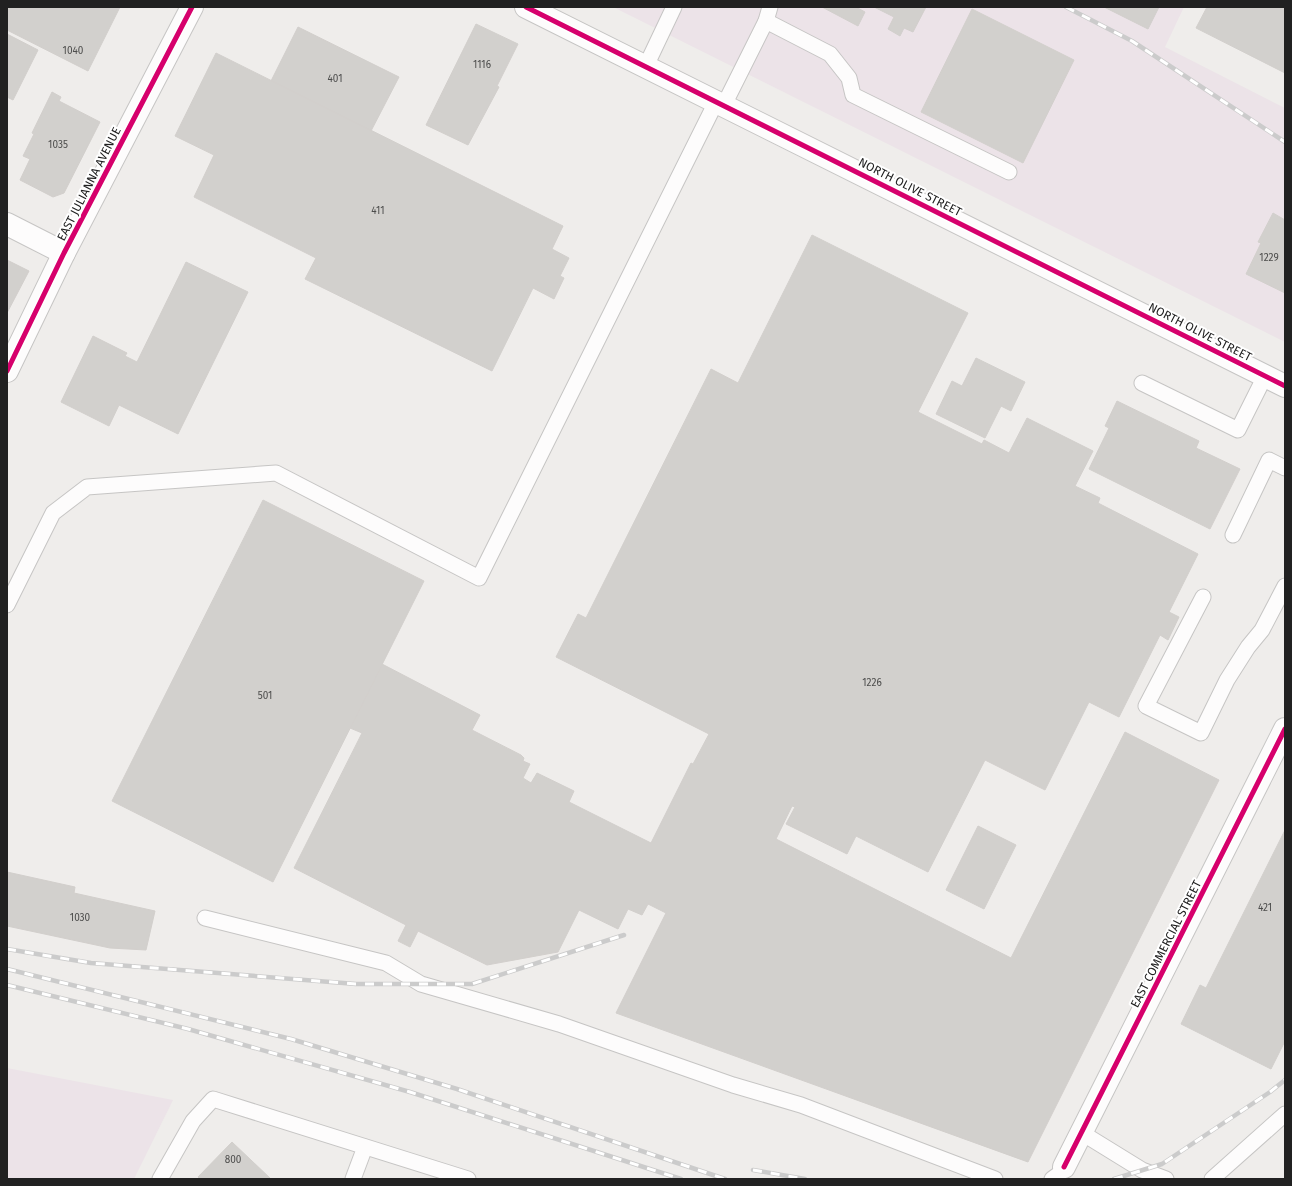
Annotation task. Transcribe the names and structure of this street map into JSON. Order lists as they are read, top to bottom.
{
  "streets": {
    "street": ["EAST JULIANNA AVENUE", "NORTH OLIVE STREET", "EAST COMMERCIAL STREET"]
  },
  "house_numbers": [
    "1040",
    "1116",
    "401",
    "1035",
    "411",
    "1229",
    "1226",
    "501",
    "421",
    "1030",
    "800"
  ]
}
